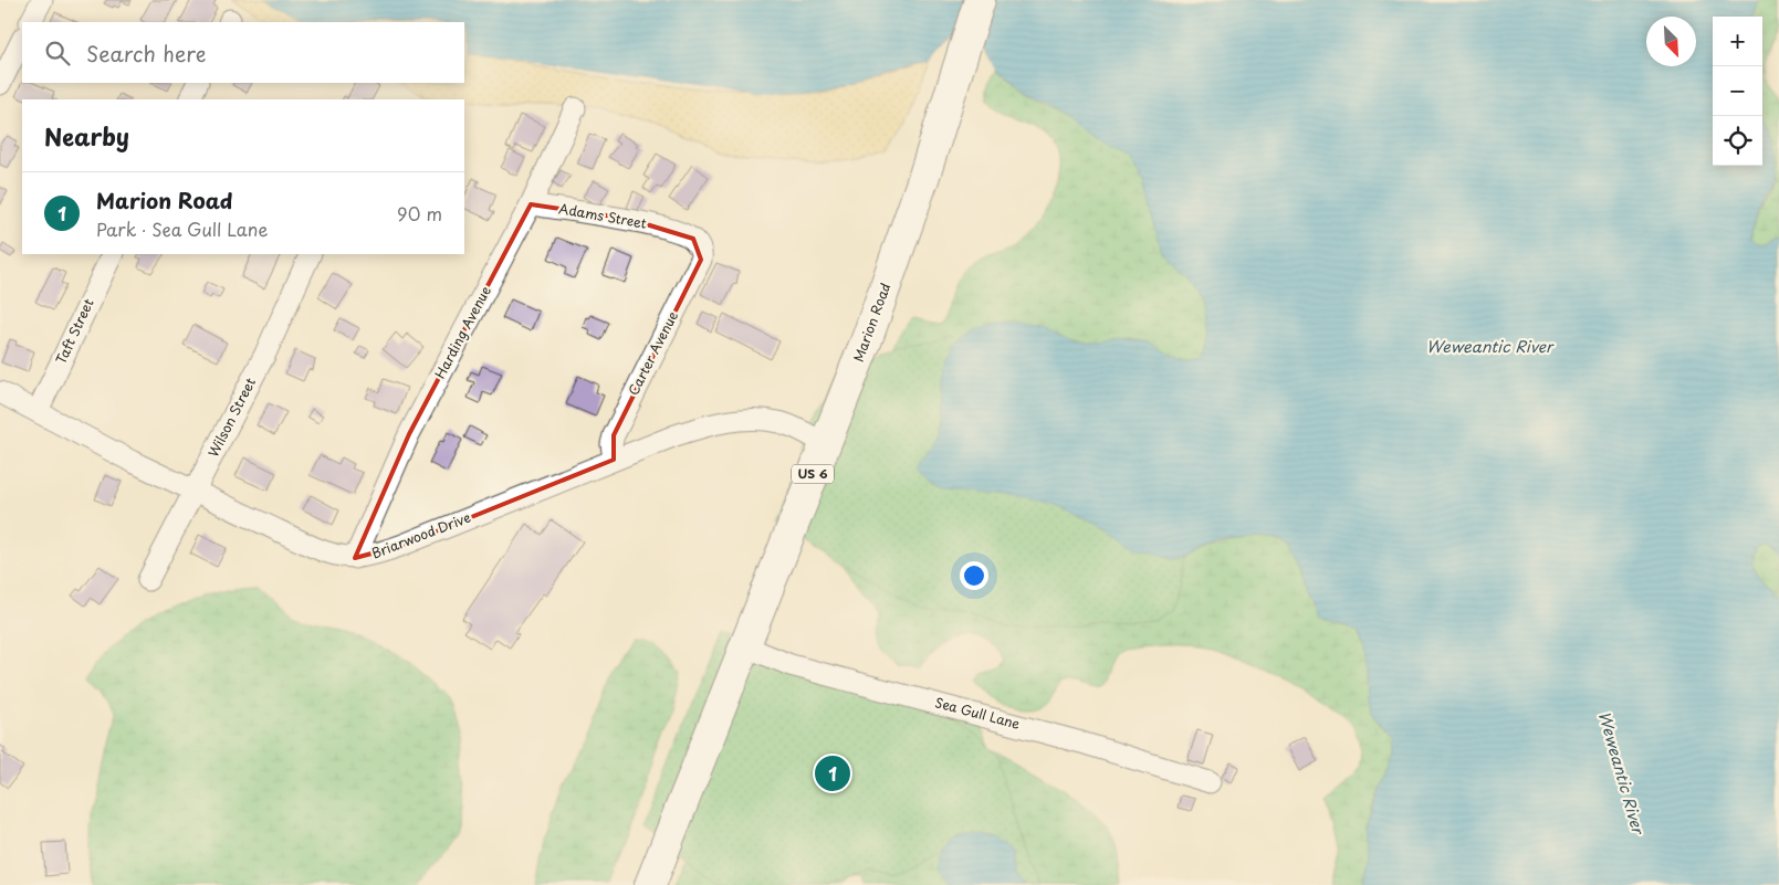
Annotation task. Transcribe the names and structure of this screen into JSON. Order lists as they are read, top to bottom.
{
  "streets": {
    "main road": ["Marion Road", "US 6"],
    "street": [
      "Adams Street",
      "Taft Street",
      "Harding Avenue",
      "Carter Avenue",
      "Wilson Street",
      "Briarwood Drive",
      "Sea Gull Lane"
    ]
  },
  "crossings": [
    ["Adams Street", "Harding Avenue"],
    ["Adams Street", "Carter Avenue"],
    ["Marion Road", "Briarwood Drive"],
    ["Marion Road", "Sea Gull Lane"],
    ["Taft Street", "Briarwood Drive"],
    ["Harding Avenue", "Briarwood Drive"],
    ["Carter Avenue", "Briarwood Drive"],
    ["Wilson Street", "Briarwood Drive"]
  ],
  "water": ["Weweantic River"],
  "north": "bottom right",
  "page": {
    "map_buttons": ["+", "−"],
    "search": "Search here",
    "heading": "Nearby",
    "list": [
      {
        "mark": "1",
        "name": "Marion Road",
        "note": "Park · Sea Gull Lane",
        "value": "90 m"
      }
    ],
    "pins": "1"
  }
}
